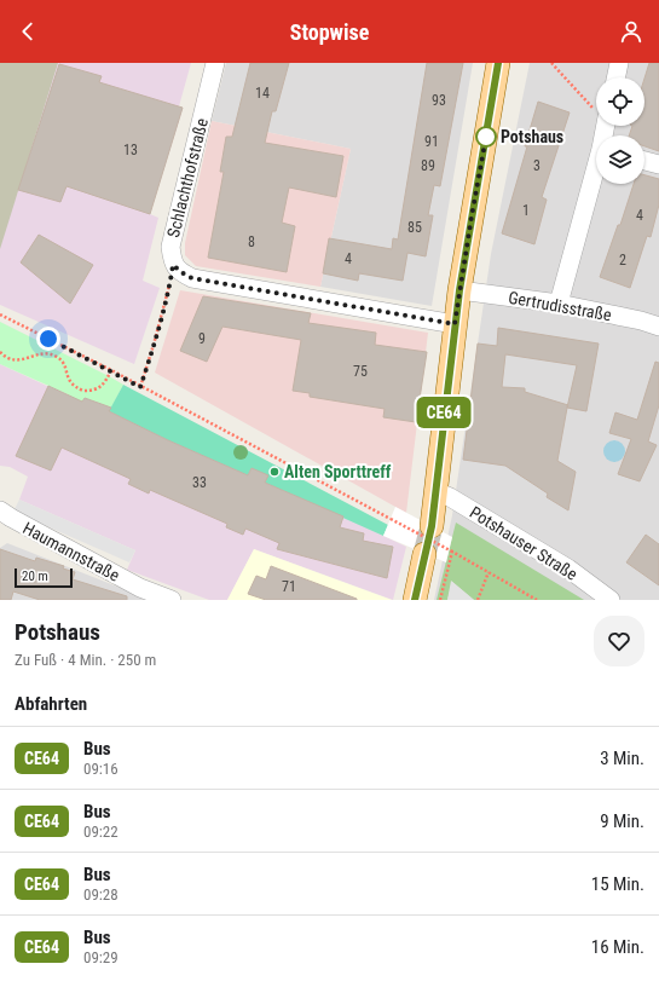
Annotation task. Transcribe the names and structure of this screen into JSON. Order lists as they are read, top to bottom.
{
  "streets": {
    "street": [
      "Schlachthofstraße",
      "Gertrudisstraße",
      "Potshauser Straße",
      "Haumannstraße"
    ]
  },
  "places": ["Potshaus", "Alten Sporttreff"],
  "lines": ["bus line CE64"],
  "house_numbers": [
    "14",
    "93",
    "91",
    "13",
    "89",
    "3",
    "1",
    "4",
    "85",
    "8",
    "4",
    "2",
    "9",
    "75",
    "33",
    "71"
  ],
  "scale_bar": "20 m",
  "page": {
    "header": "Stopwise",
    "on_map": "CE64",
    "scale": "20 m",
    "heading": [
      ["Potshaus", "Zu Fuß · 4 Min. · 250 m"],
      "Abfahrten"
    ],
    "list": [
      {
        "mark": "CE64",
        "name": "Bus",
        "note": "09:16",
        "value": "3 Min."
      },
      {
        "mark": "CE64",
        "name": "Bus",
        "note": "09:22",
        "value": "9 Min."
      },
      {
        "mark": "CE64",
        "name": "Bus",
        "note": "09:28",
        "value": "15 Min."
      },
      {
        "mark": "CE64",
        "name": "Bus",
        "note": "09:29",
        "value": "16 Min."
      }
    ]
  }
}
